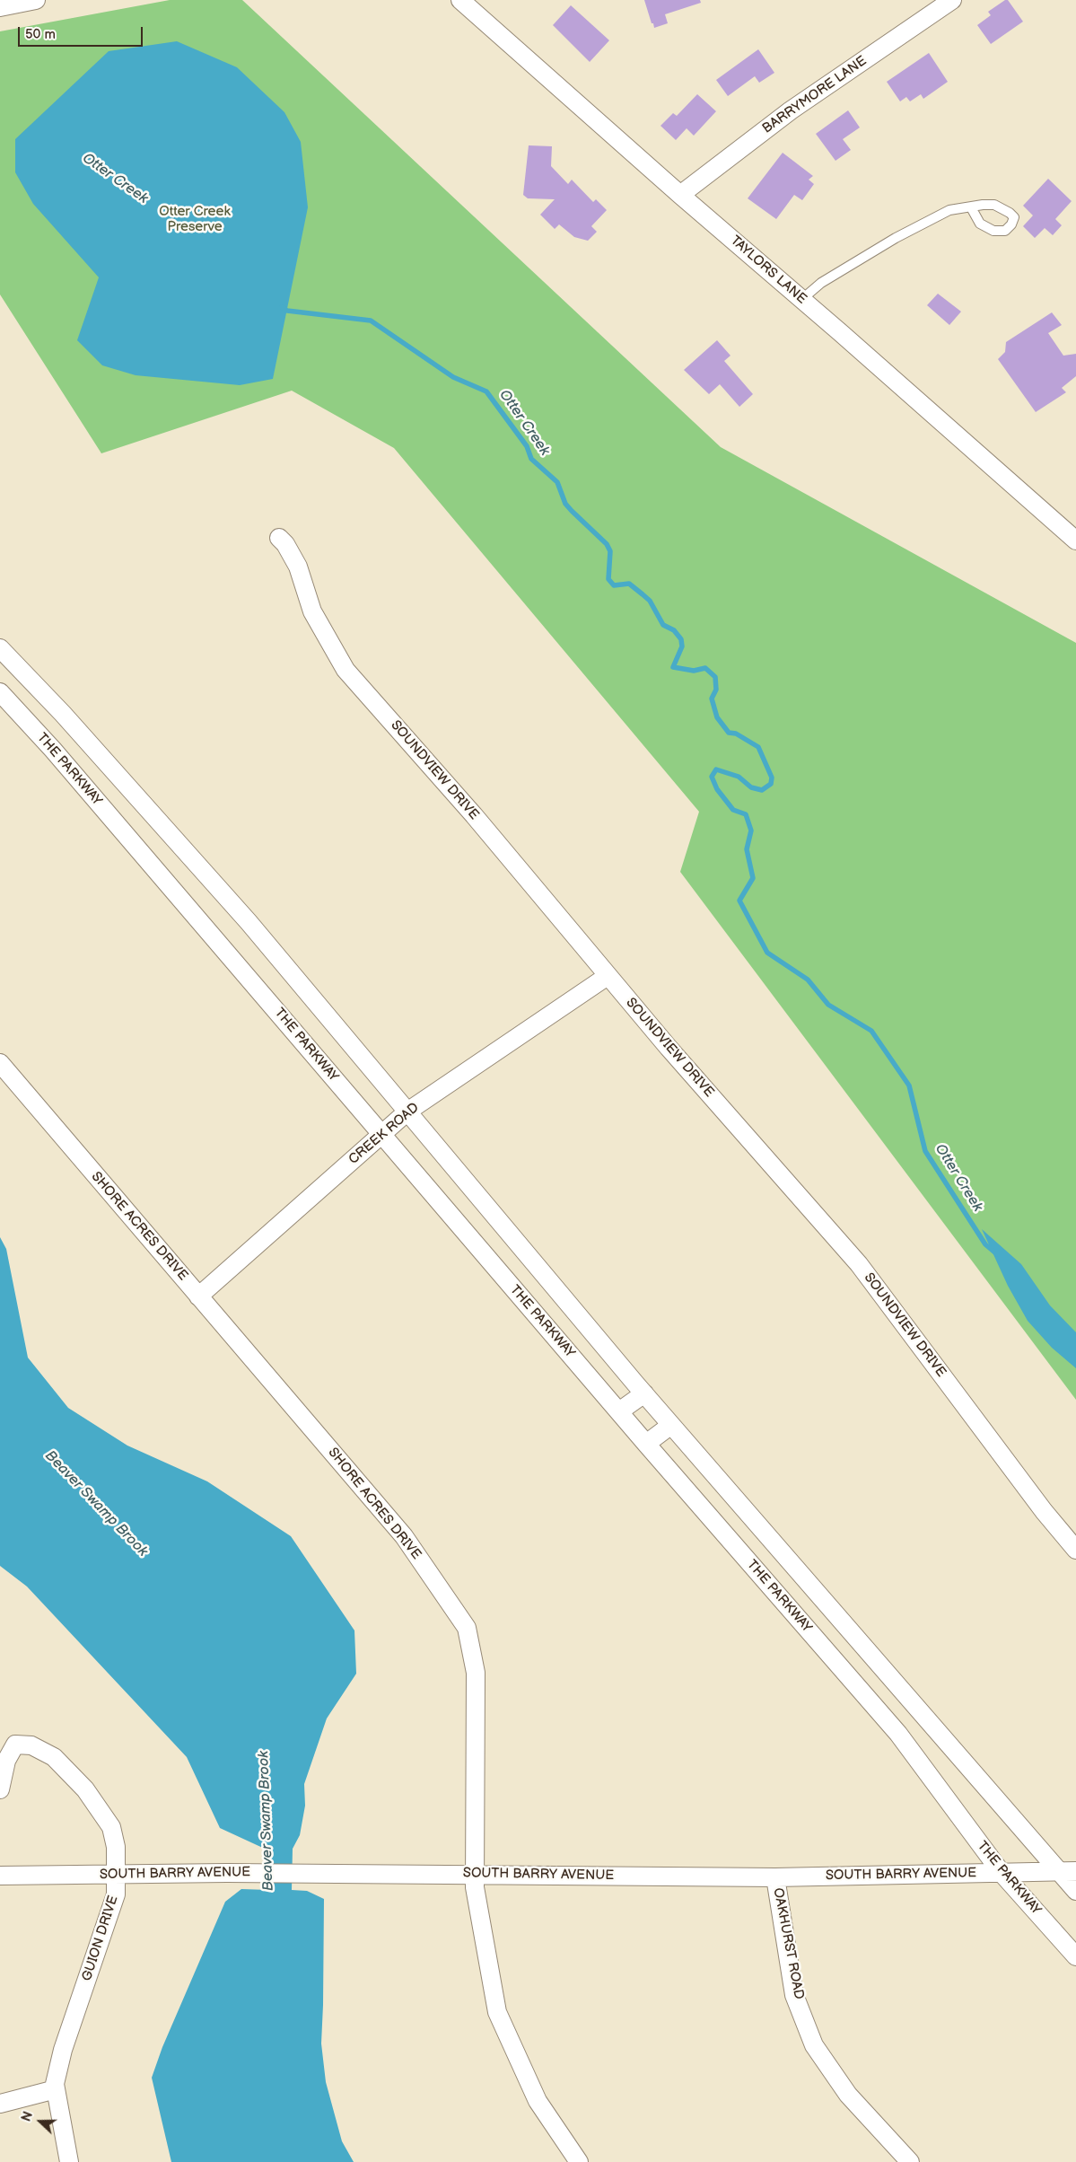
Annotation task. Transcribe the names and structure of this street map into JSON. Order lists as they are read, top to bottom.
{
  "streets": {
    "street": [
      "BARRYMORE LANE",
      "TAYLORS LANE",
      "THE PARKWAY",
      "SOUNDVIEW DRIVE",
      "CREEK ROAD",
      "SHORE ACRES DRIVE",
      "SOUTH BARRY AVENUE",
      "GUION DRIVE",
      "OAKHURST ROAD"
    ]
  },
  "crossings": [
    ["BARRYMORE LANE", "TAYLORS LANE"],
    ["THE PARKWAY", "CREEK ROAD"],
    ["THE PARKWAY", "SOUTH BARRY AVENUE"],
    ["SOUNDVIEW DRIVE", "CREEK ROAD"],
    ["CREEK ROAD", "SHORE ACRES DRIVE"],
    ["SHORE ACRES DRIVE", "SOUTH BARRY AVENUE"],
    ["SOUTH BARRY AVENUE", "GUION DRIVE"],
    ["SOUTH BARRY AVENUE", "OAKHURST ROAD"]
  ],
  "water": ["Otter Creek", "Beaver Swamp Brook"],
  "parks": ["Otter Creek Preserve"],
  "scale_bar": "50 m",
  "north": "left"
}
